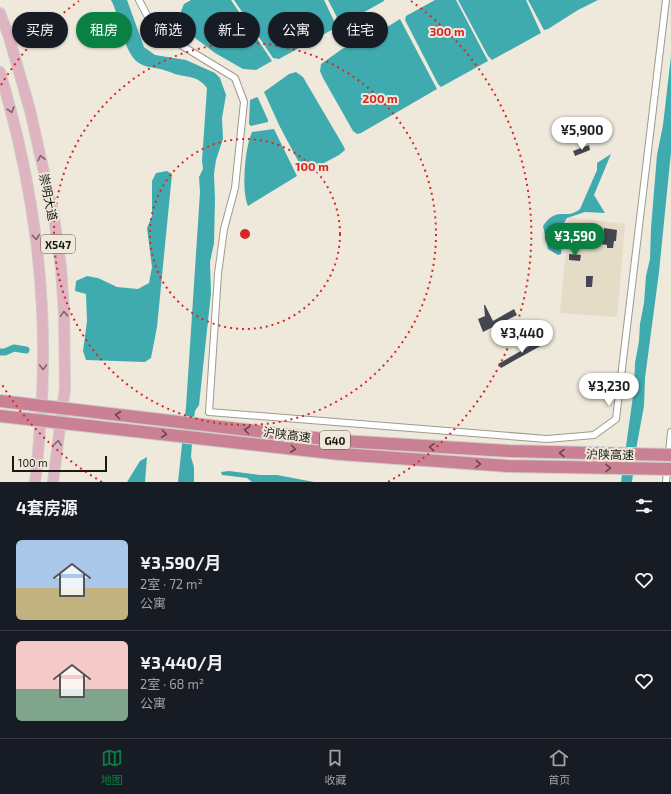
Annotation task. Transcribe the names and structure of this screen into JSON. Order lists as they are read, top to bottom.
{
  "streets": {
    "highway": ["沪陕高速", "G40"],
    "main road": ["崇明大道", "X547"]
  },
  "scale_bar": "100 m",
  "page": {
    "chip": [
      "买房",
      "租房",
      "筛选",
      "新上",
      "公寓",
      "住宅"
    ],
    "price": [
      "¥5,900",
      "¥3,590",
      "¥3,440",
      "¥3,230"
    ],
    "scale": "100 m",
    "heading": "4套房源",
    "list": [
      {
        "name": "¥3,590/月",
        "note": "2室 · 72 m² · 公寓"
      },
      {
        "name": "¥3,440/月",
        "note": "2室 · 68 m² · 公寓"
      }
    ],
    "tabs": ["地图", "收藏", "首页"]
  },
  "rings": ["300 m", "200 m", "100 m"]
}
